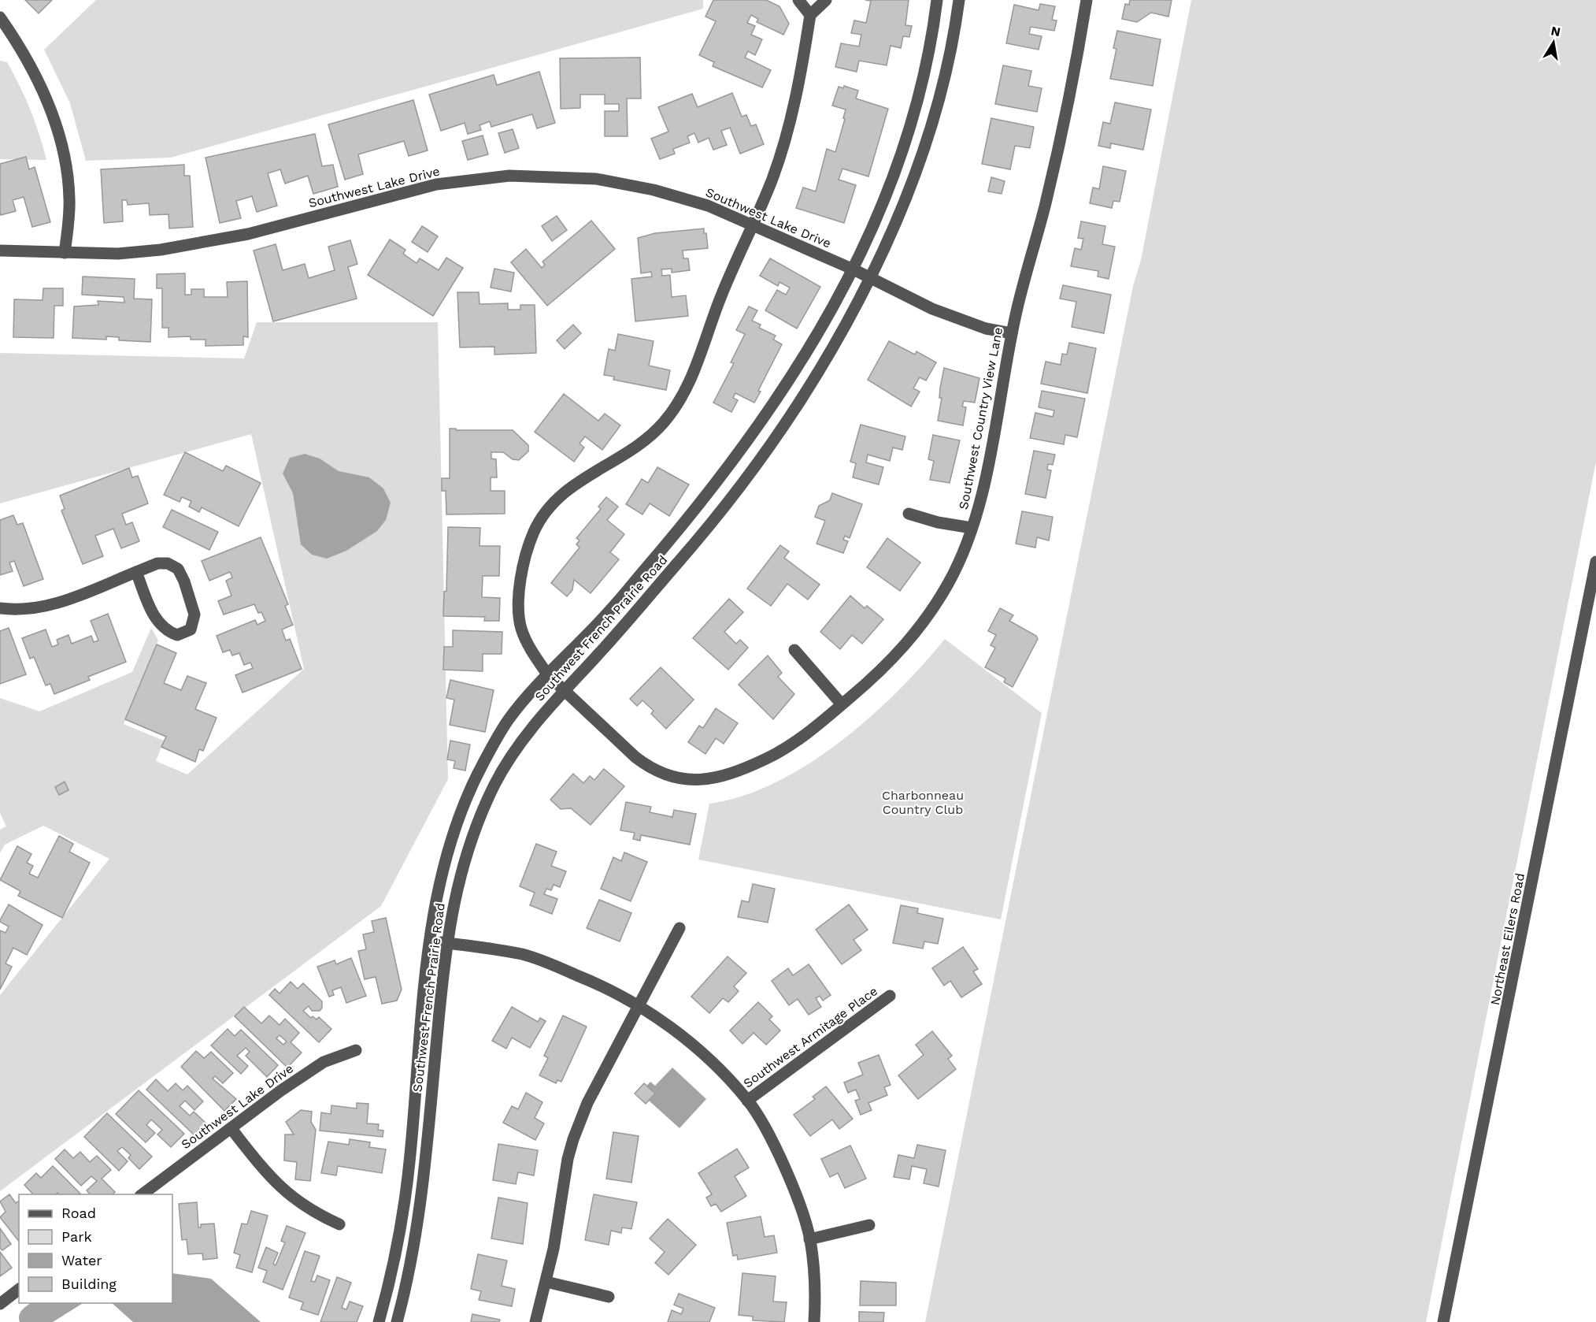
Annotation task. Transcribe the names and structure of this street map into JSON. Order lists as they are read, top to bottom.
{
  "streets": {
    "street": [
      "Southwest Lake Drive",
      "Southwest Country View Lane",
      "Southwest French Prairie Road",
      "Northeast Eilers Road",
      "Southwest Armitage Place"
    ]
  },
  "crossings": [
    ["Southwest Lake Drive", "Southwest Country View Lane"],
    ["Southwest Lake Drive", "Southwest French Prairie Road"],
    ["Southwest Country View Lane", "Southwest French Prairie Road"]
  ],
  "parks": ["Charbonneau Country Club"],
  "legend": [
    "Road",
    "Park",
    "Water",
    "Building"
  ],
  "north": "top"
}
